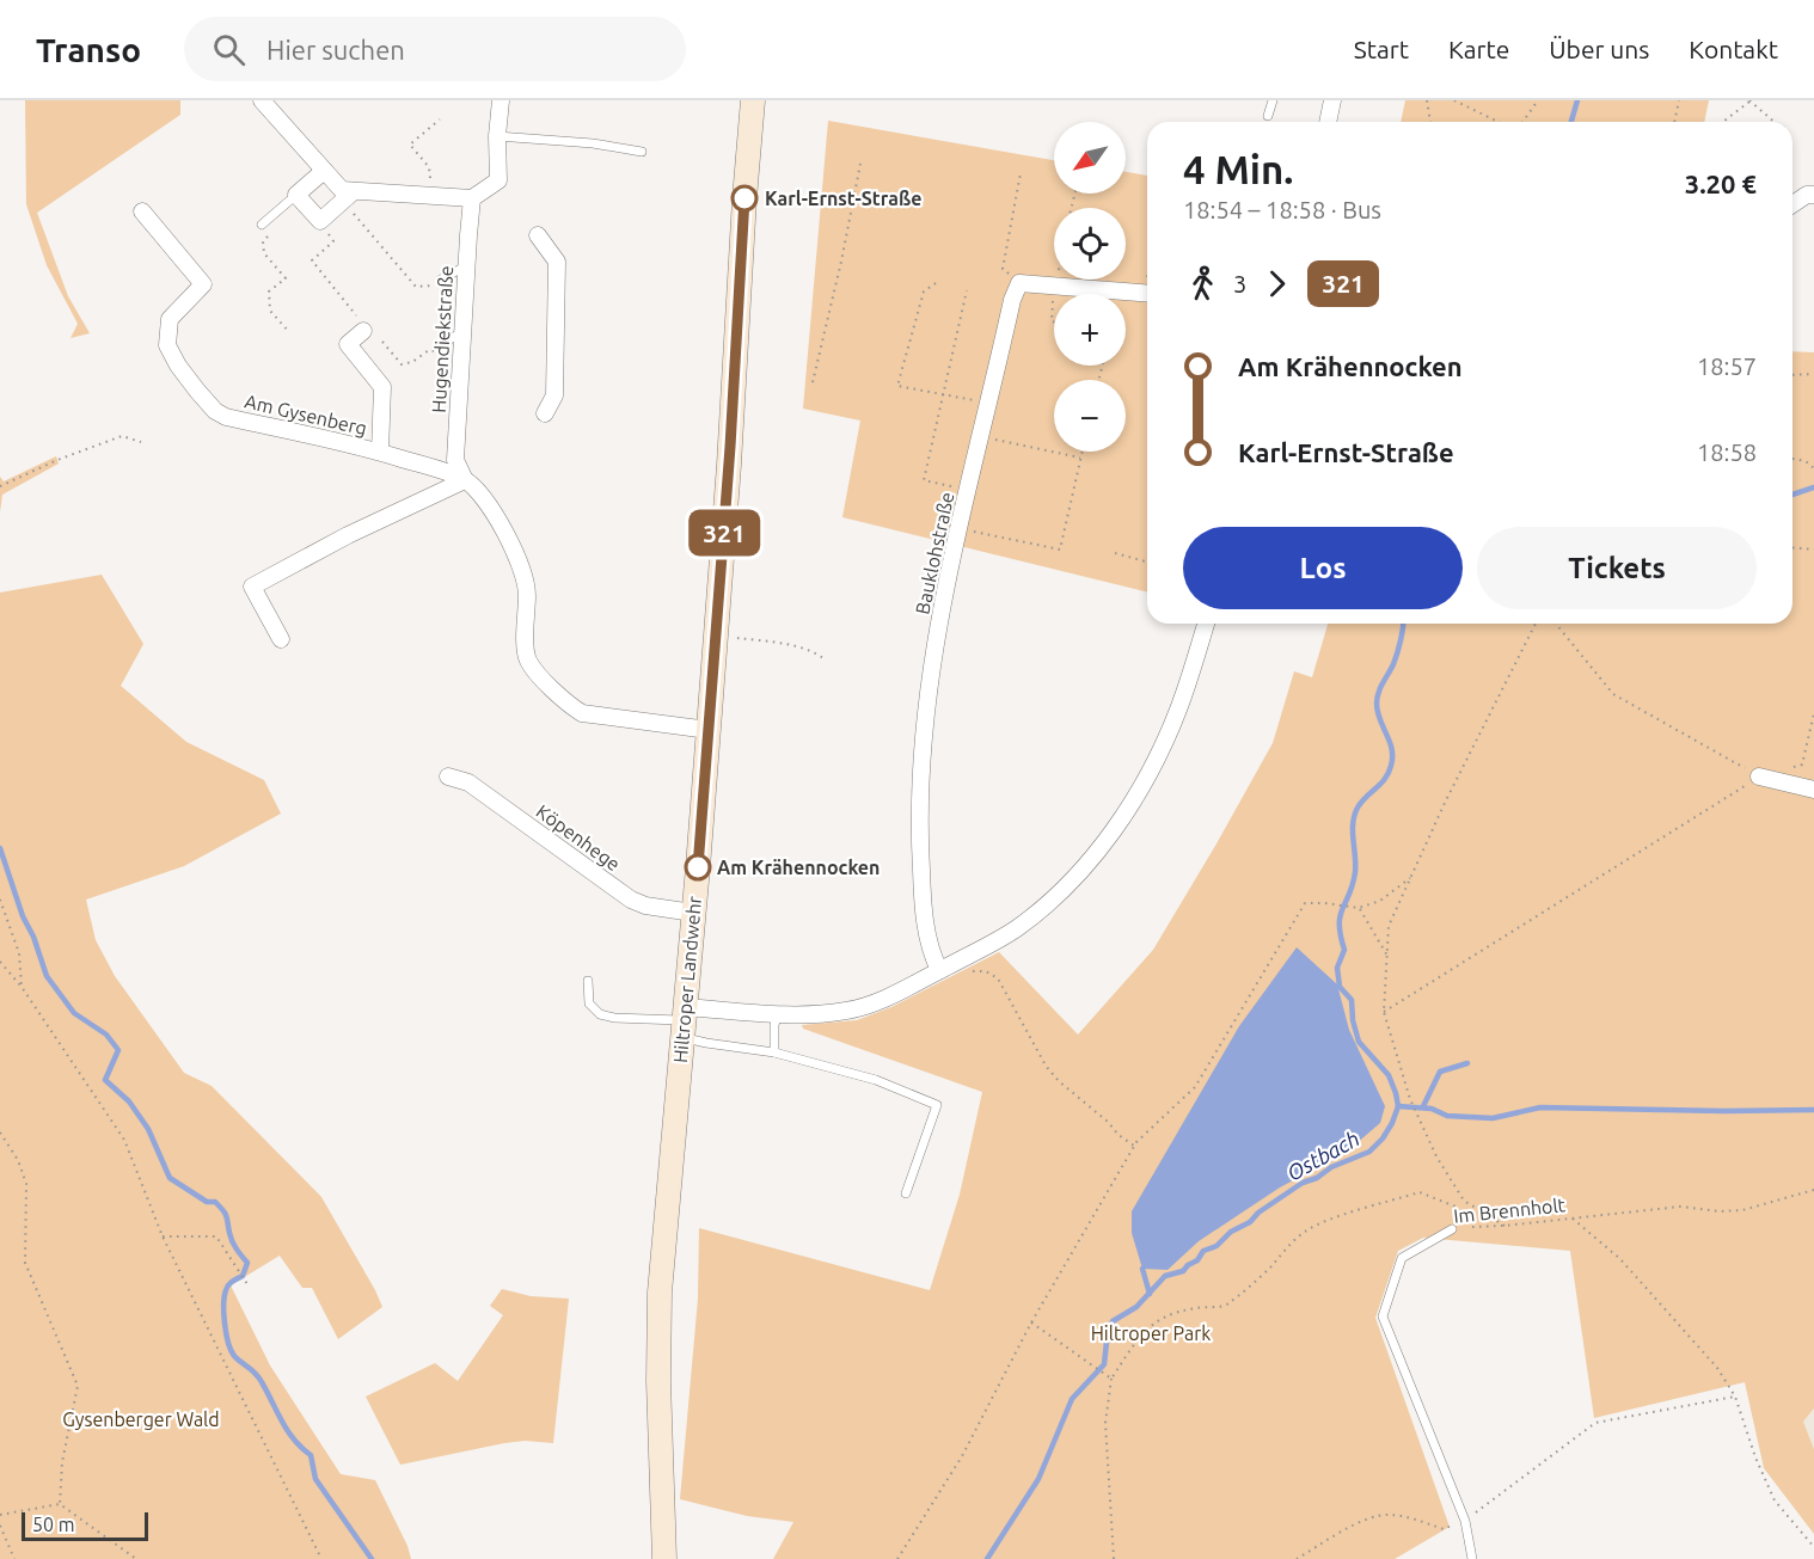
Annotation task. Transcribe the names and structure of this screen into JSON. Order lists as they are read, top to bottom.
{
  "streets": {
    "street": [
      "Hugendiekstraße",
      "Am Gysenberg",
      "Bauklohstraße",
      "Köpenhege",
      "Hiltroper Landwehr"
    ],
    "lane": ["Im Brennholt"]
  },
  "crossings": [
    ["Hugendiekstraße", "Am Gysenberg"],
    ["Am Gysenberg", "Hiltroper Landwehr"],
    ["Köpenhege", "Hiltroper Landwehr"]
  ],
  "water": ["Ostbach"],
  "parks": ["Hiltroper Park", "Gysenberger Wald"],
  "places": ["Karl-Ernst-Straße", "Am Krähennocken"],
  "lines": ["bus line 321"],
  "scale_bar": "50 m",
  "north": "bottom left",
  "page": {
    "header": "Transo",
    "search": "Hier suchen",
    "nav": [
      "Start",
      "Karte",
      "Über uns",
      "Kontakt"
    ],
    "on_map": "321",
    "map_buttons": ["+", "−"],
    "heading": ["4 Min.", "18:54 – 18:58 · Bus", "3.20 €"],
    "legs": ["3", "321"],
    "list": [
      {
        "name": "Am Krähennocken",
        "value": "18:57"
      },
      {
        "name": "Karl-Ernst-Straße",
        "value": "18:58"
      }
    ],
    "buttons": ["Los", "Tickets"],
    "scale": "50 m"
  }
}
